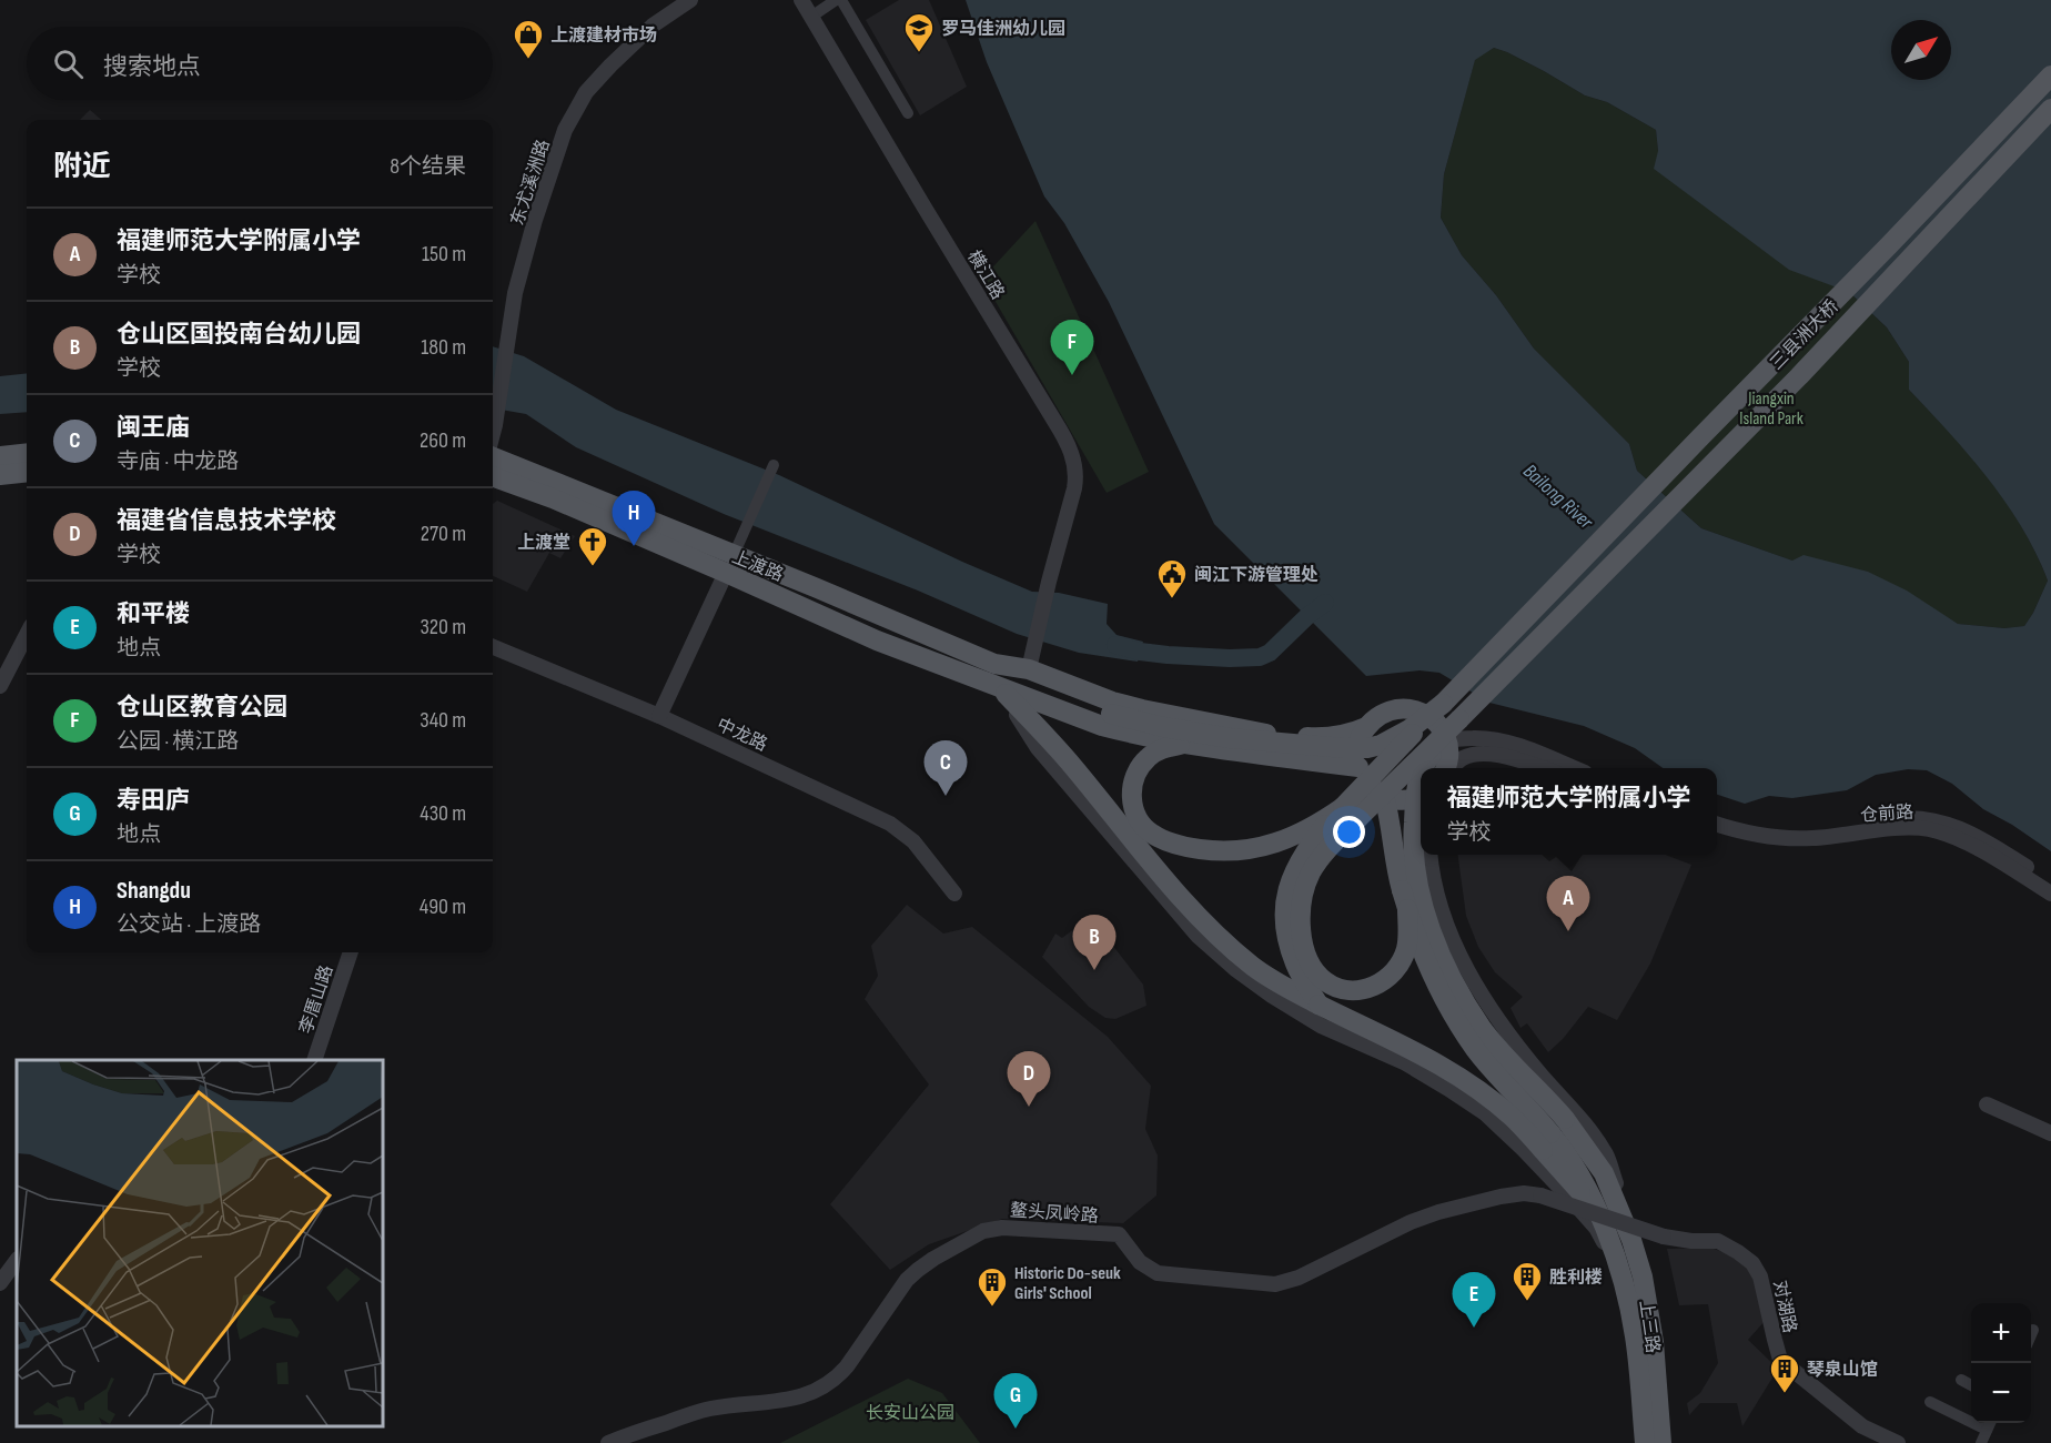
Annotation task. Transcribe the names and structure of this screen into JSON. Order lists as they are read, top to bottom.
{
  "streets": {
    "main road": ["三县洲大桥", "上渡路", "上三路"],
    "street": [
      "东尤溪洲路",
      "横江路",
      "中龙路",
      "仓前路",
      "李厝山路",
      "鳌头凤岭路",
      "对湖路"
    ]
  },
  "crossings": [
    ["横江路", "上渡路"],
    ["鳌头凤岭路", "对湖路"]
  ],
  "water": ["Bailong River"],
  "parks": ["Jiangxin Island Park", "长安山公园"],
  "places": {
    "school or university": ["罗马佳洲幼儿园"],
    "shop": ["上渡建材市场"],
    "church": ["上渡堂"],
    "public building": ["闽江下游管理处"],
    "building": ["胜利楼", "Historic Do-seuk Girls' School", "琴泉山馆"]
  },
  "north": "top right",
  "page": {
    "search": "搜索地点",
    "heading": ["附近", "8个结果"],
    "list": [
      {
        "mark": "A",
        "name": "福建师范大学附属小学",
        "note": "学校",
        "value": "150 m"
      },
      {
        "mark": "B",
        "name": "仓山区国投南台幼儿园",
        "note": "学校",
        "value": "180 m"
      },
      {
        "mark": "C",
        "name": "闽王庙",
        "note": "寺庙 · 中龙路",
        "value": "260 m"
      },
      {
        "mark": "D",
        "name": "福建省信息技术学校",
        "note": "学校",
        "value": "270 m"
      },
      {
        "mark": "E",
        "name": "和平楼",
        "note": "地点",
        "value": "320 m"
      },
      {
        "mark": "F",
        "name": "仓山区教育公园",
        "note": "公园 · 横江路",
        "value": "340 m"
      },
      {
        "mark": "G",
        "name": "寿田庐",
        "note": "地点",
        "value": "430 m"
      },
      {
        "mark": "H",
        "name": "Shangdu",
        "note": "公交站 · 上渡路",
        "value": "490 m"
      }
    ],
    "pins": [
      "F",
      "H",
      "C",
      "A",
      "B",
      "D",
      "E",
      "G"
    ],
    "popup": ["福建师范大学附属小学", "学校"],
    "map_buttons": ["+", "−"]
  }
}
